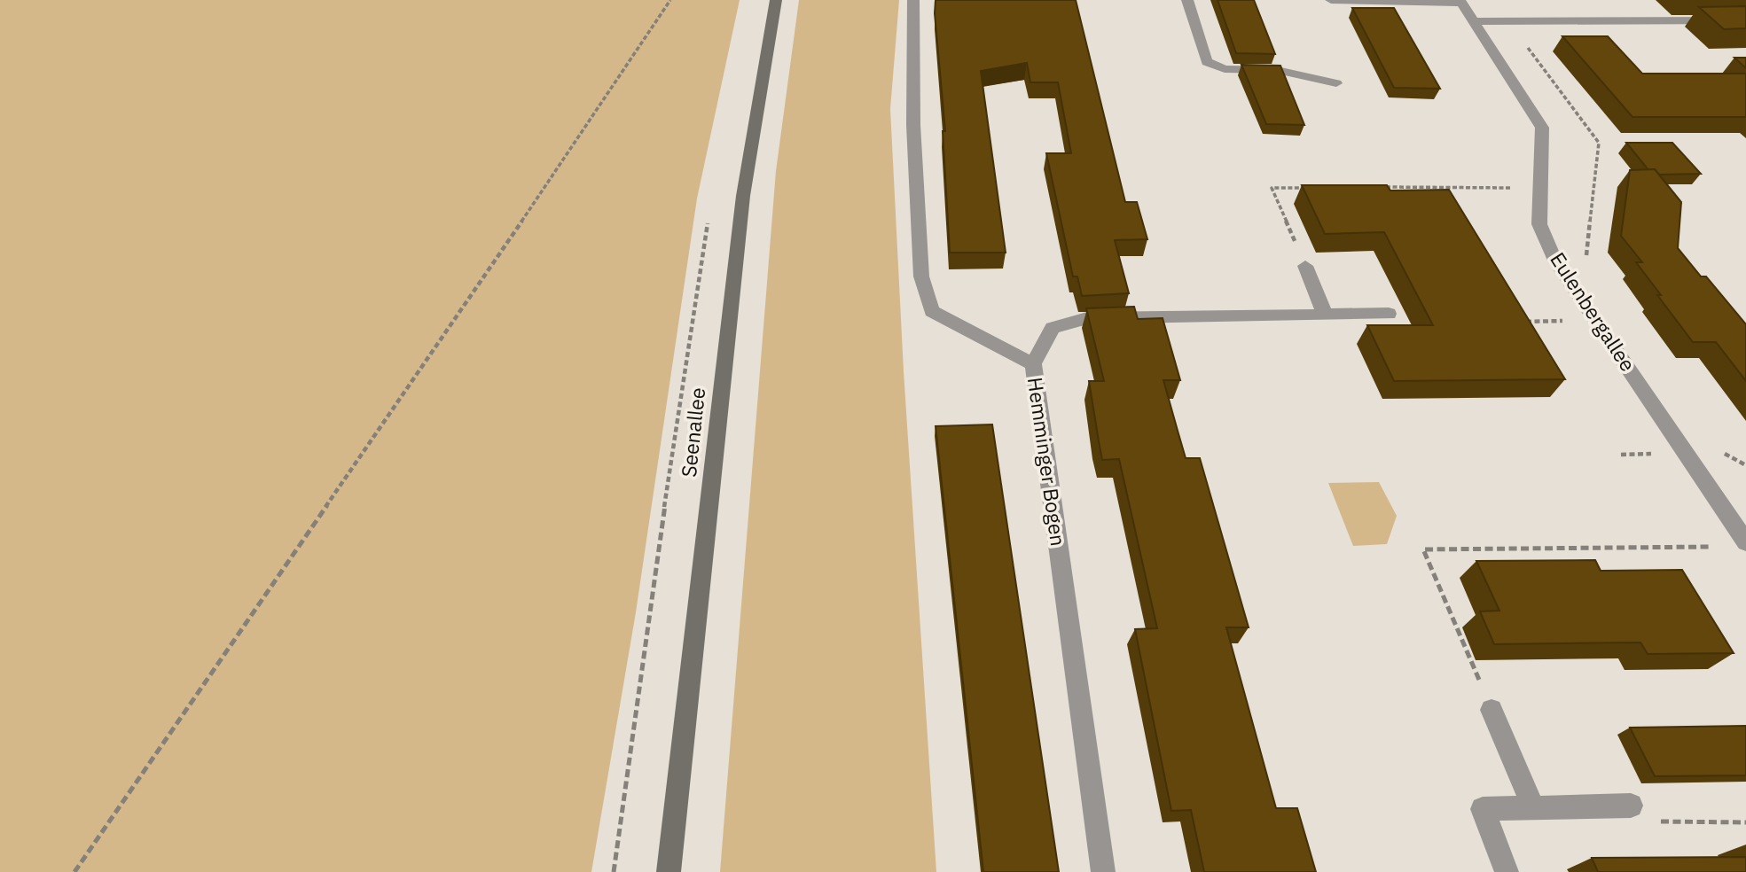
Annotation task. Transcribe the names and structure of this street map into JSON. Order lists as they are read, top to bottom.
{
  "streets": {
    "main road": ["Seenallee"],
    "street": ["Eulenbergallee", "Hemminger Bogen"]
  }
}
